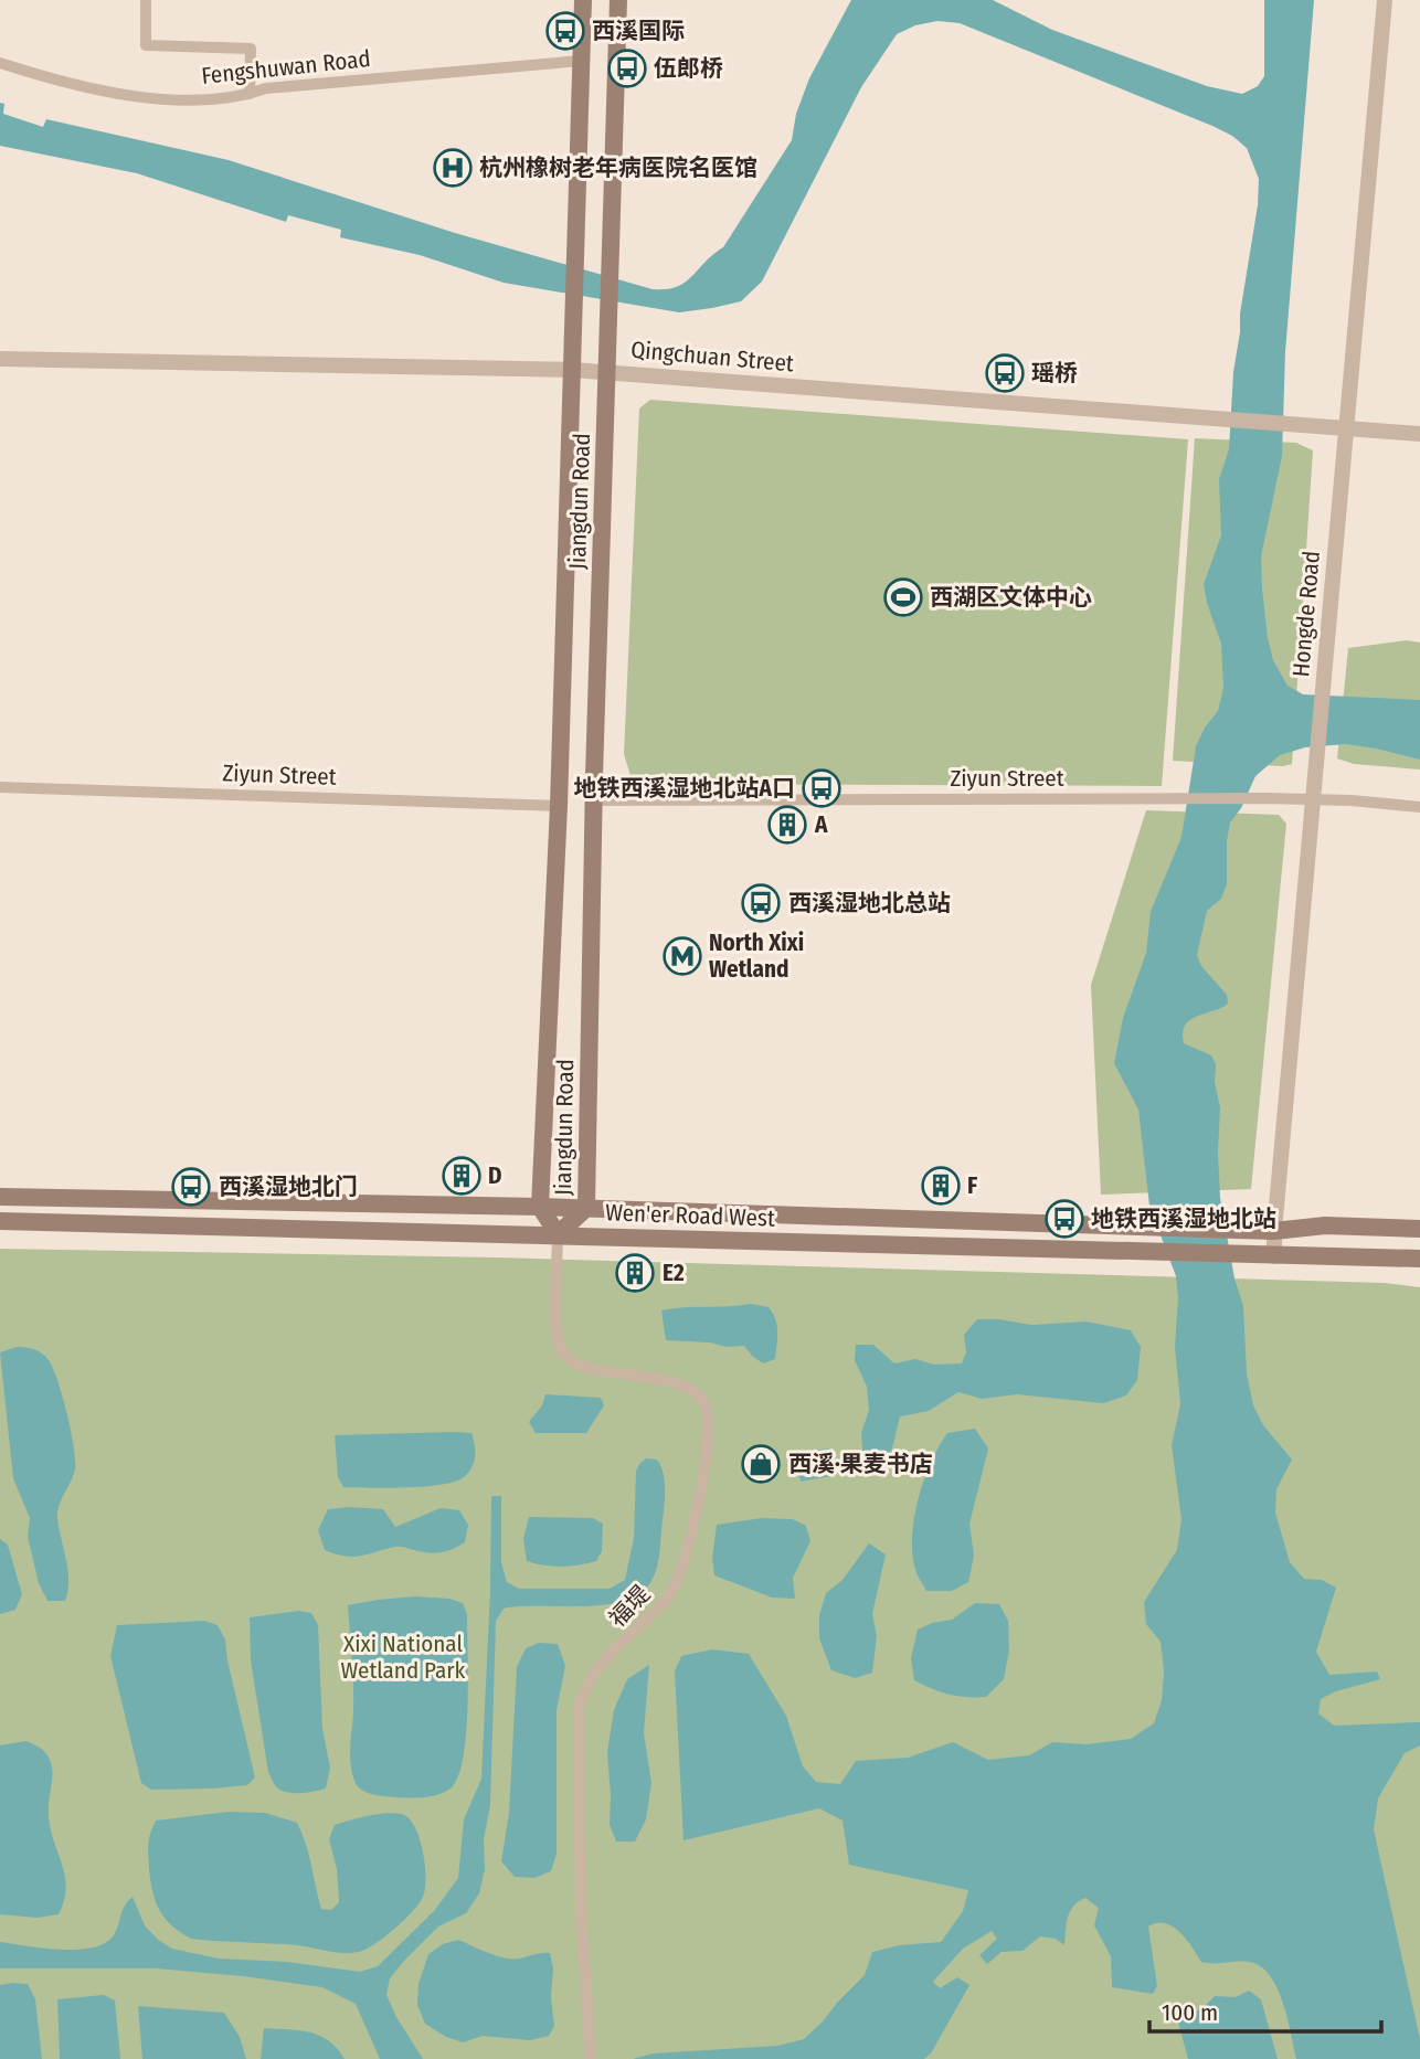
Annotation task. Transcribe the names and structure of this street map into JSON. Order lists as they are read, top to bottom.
{
  "streets": {
    "main road": ["Jiangdun Road", "Wen'er Road West"],
    "street": [
      "Fengshuwan Road",
      "Qingchuan Street",
      "Hongde Road",
      "Ziyun Street",
      "福堤"
    ]
  },
  "crossings": [
    ["Fengshuwan Road", "Jiangdun Road"],
    ["Qingchuan Street", "Jiangdun Road"],
    ["Qingchuan Street", "Hongde Road"],
    ["Jiangdun Road", "Ziyun Street"],
    ["Jiangdun Road", "Wen'er Road West"],
    ["Jiangdun Road", "福堤"],
    ["Hongde Road", "Ziyun Street"],
    ["Hongde Road", "Wen'er Road West"],
    ["Wen'er Road West", "福堤"]
  ],
  "parks": ["Xixi National Wetland Park"],
  "places": {
    "bus stop": [
      "西溪国际",
      "伍郎桥",
      "瑶桥",
      "地铁西溪湿地北站A口",
      "西溪湿地北总站",
      "西溪湿地北门",
      "地铁西溪湿地北站"
    ],
    "hospital": ["杭州橡树老年病医院名医馆"],
    "sports": ["西湖区文体中心"],
    "building": [
      "A",
      "D",
      "F",
      "E2"
    ],
    "metro station": ["North Xixi Wetland"],
    "shop": ["西溪·果麦书店"]
  },
  "scale_bar": "100 m"
}
